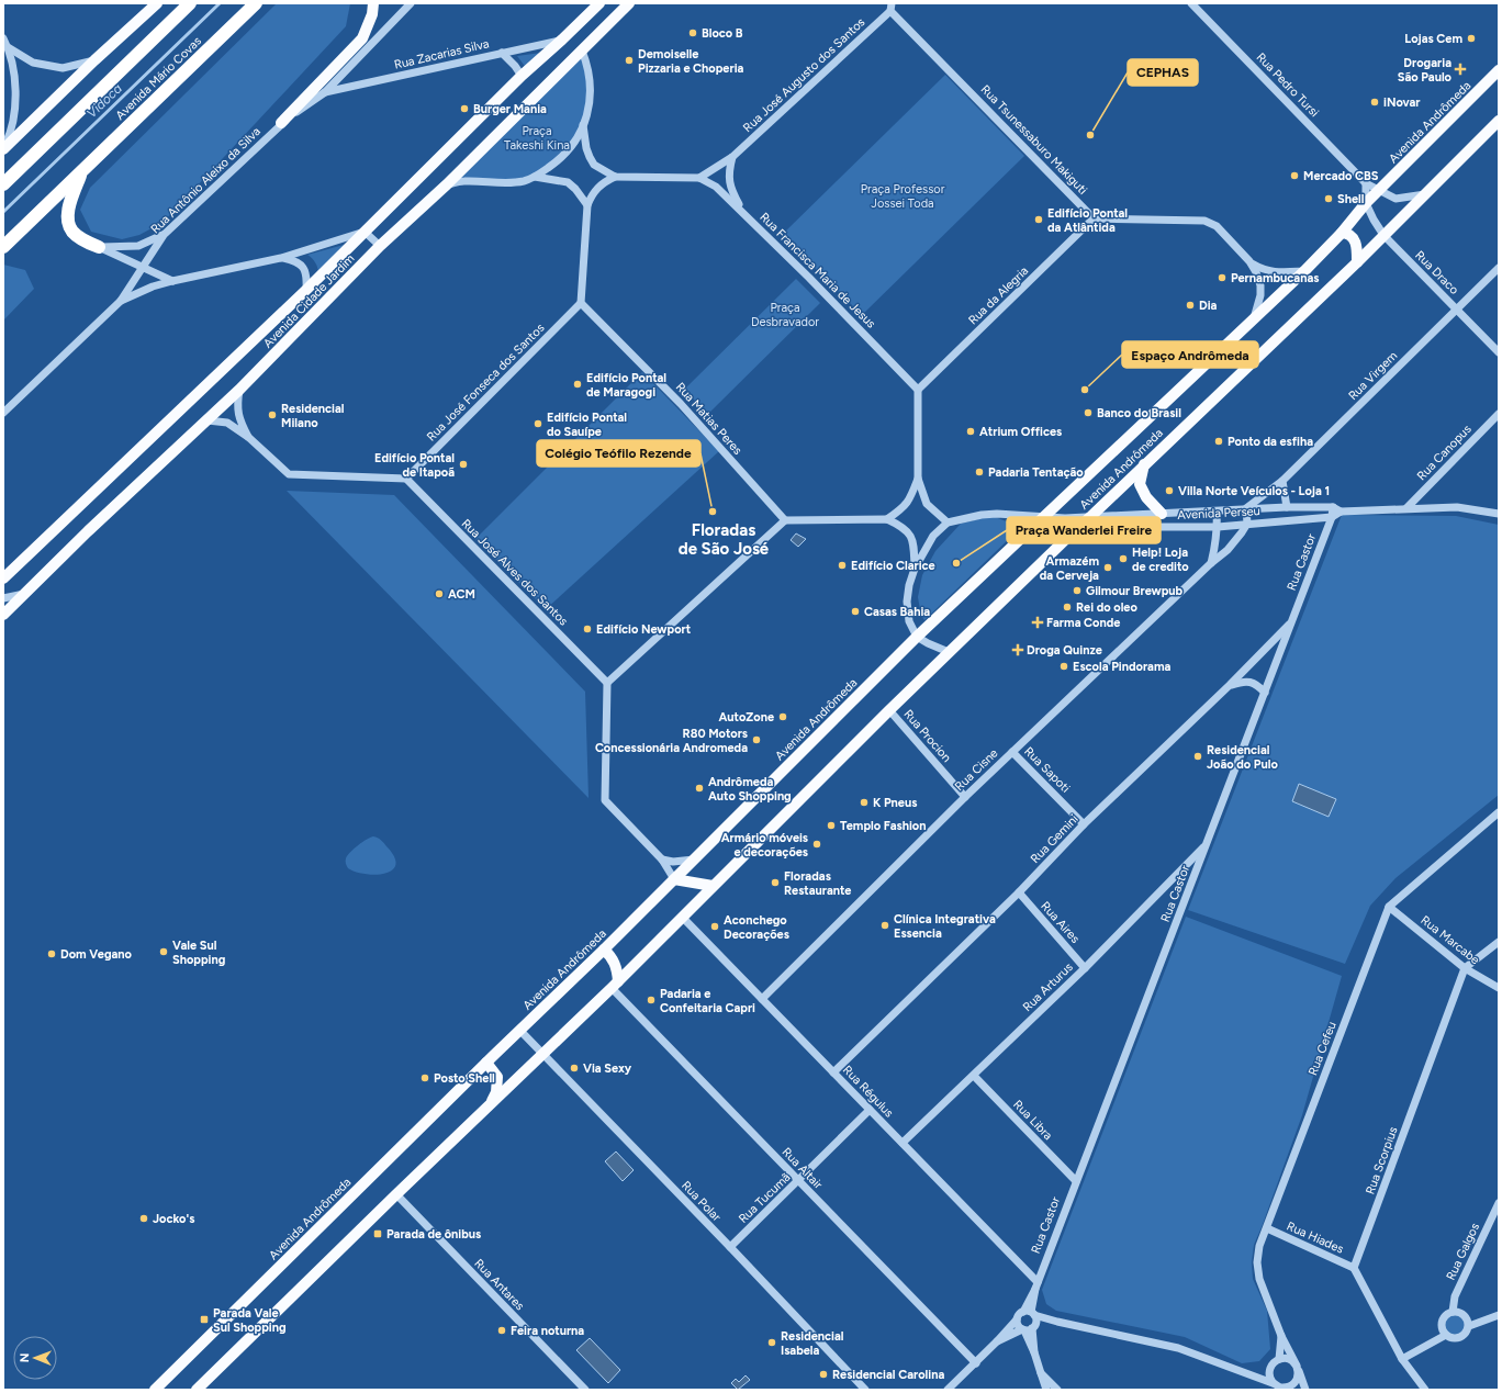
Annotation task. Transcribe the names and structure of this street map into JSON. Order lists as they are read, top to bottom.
{
  "streets": {
    "highway": ["Avenida Mário Covas"],
    "main road": ["Avenida Andrômeda", "Avenida Cidade Jardim"],
    "street": [
      "Rua Zacarias Silva",
      "Rua José Augusto dos Santos",
      "Rua Pedro Tursi",
      "Rua Tsunessaburo Makiguti",
      "Rua Antônio Aleixo da Silva",
      "Rua Francisca Maria de Jesus",
      "Rua Draco",
      "Rua da Alegria",
      "Rua Virgem",
      "Rua José Fonseca dos Santos",
      "Rua Matias Peres",
      "Rua Canopus",
      "Avenida Perseu",
      "Rua Castor",
      "Rua José Alves dos Santos",
      "Rua Procion",
      "Rua Cisne",
      "Rua Sapoti",
      "Rua Gemini",
      "Rua Aires",
      "Rua Marcabe",
      "Rua Arturus",
      "Rua Cefeu",
      "Rua Régulus",
      "Rua Libra",
      "Rua Scorpius",
      "Rua Altair",
      "Rua Tucumã",
      "Rua Polar",
      "Rua Hiades",
      "Rua Galgos",
      "Rua Antares"
    ]
  },
  "crossings": [
    ["Rua Zacarias Silva", "Rua Antônio Aleixo da Silva"],
    ["Rua Zacarias Silva", "Avenida Cidade Jardim"],
    ["Rua José Augusto dos Santos", "Rua Tsunessaburo Makiguti"],
    ["Rua José Augusto dos Santos", "Rua Francisca Maria de Jesus"],
    ["Rua Pedro Tursi", "Avenida Andrômeda"],
    ["Avenida Andrômeda", "Rua Draco"],
    ["Avenida Andrômeda", "Avenida Perseu"],
    ["Avenida Andrômeda", "Rua Procion"],
    ["Avenida Andrômeda", "Rua Régulus"],
    ["Avenida Andrômeda", "Rua Altair"],
    ["Avenida Andrômeda", "Rua Polar"],
    ["Avenida Andrômeda", "Rua Antares"],
    ["Rua Tsunessaburo Makiguti", "Rua da Alegria"],
    ["Rua Francisca Maria de Jesus", "Rua da Alegria"],
    ["Rua Draco", "Rua Virgem"],
    ["Rua Virgem", "Avenida Perseu"],
    ["Rua José Fonseca dos Santos", "Rua Matias Peres"],
    ["Rua José Fonseca dos Santos", "Rua José Alves dos Santos"],
    ["Rua Canopus", "Avenida Perseu"],
    ["Avenida Perseu", "Rua Castor"],
    ["Avenida Perseu", "Rua Cisne"],
    ["Rua Castor", "Rua Gemini"],
    ["Rua Castor", "Rua Arturus"],
    ["Rua Castor", "Rua Régulus"],
    ["Rua Castor", "Rua Libra"],
    ["Rua Procion", "Rua Cisne"],
    ["Rua Cisne", "Rua Sapoti"],
    ["Rua Cisne", "Rua Régulus"],
    ["Rua Sapoti", "Rua Gemini"],
    ["Rua Gemini", "Rua Aires"],
    ["Rua Gemini", "Rua Régulus"],
    ["Rua Aires", "Rua Arturus"],
    ["Rua Marcabe", "Rua Cefeu"],
    ["Rua Marcabe", "Rua Scorpius"],
    ["Rua Arturus", "Rua Régulus"],
    ["Rua Arturus", "Rua Libra"],
    ["Rua Cefeu", "Rua Hiades"],
    ["Rua Régulus", "Rua Tucumã"],
    ["Rua Scorpius", "Rua Hiades"],
    ["Rua Altair", "Rua Tucumã"],
    ["Rua Tucumã", "Rua Polar"]
  ],
  "districts": ["Floradas de São José"],
  "water": ["Vidoca"],
  "parks": ["Praça Takeshi Kina", "Praça Professor Jossei Toda", "Praça Desbravador"],
  "places": {
    "other": [
      "Bloco B",
      "Lojas Cem",
      "Demoiselle Pizzaria e Choperia",
      "iNovar",
      "Burger Mania",
      "CEPHAS",
      "Mercado CBS",
      "Shell",
      "Edifício Pontal da Atlântida",
      "Pernambucanas",
      "Dia",
      "Edifício Pontal de Maragogi",
      "Espaço Andrômeda",
      "Banco do Brasil",
      "Residencial Milano",
      "Edifício Pontal do Sauípe",
      "Atrium Offices",
      "Ponto da esfiha",
      "Edifício Pontal de Itapoã",
      "Padaria Tentação",
      "Villa Norte Veículos - Loja 1",
      "Colégio Teófilo Rezende",
      "Help! Loja de credito",
      "Praça Wanderlei Freire",
      "Edifício Clarice",
      "Armazém da Cerveja",
      "Gilmour Brewpub",
      "ACM",
      "Rei do oleo",
      "Casas Bahia",
      "Edifício Newport",
      "Escola Pindorama",
      "AutoZone",
      "R80 Motors Concessionária Andromeda",
      "Residencial João do Pulo",
      "Andrômeda Auto Shopping",
      "K Pneus",
      "Templo Fashion",
      "Armário móveis e decorações",
      "Floradas Restaurante",
      "Clínica Integrativa Essencia",
      "Aconchego Decorações",
      "Vale Sul Shopping",
      "Dom Vegano",
      "Padaria e Confeitaria Capri",
      "Via Sexy",
      "Posto Shell",
      "Jocko's",
      "Feira noturna",
      "Residencial Isabela",
      "Residencial Carolina"
    ],
    "health": ["Drogaria São Paulo", "Farma Conde", "Droga Quinze"],
    "transit": ["Parada de ônibus", "Parada Vale Sul Shopping"]
  },
  "north": "left"
}
